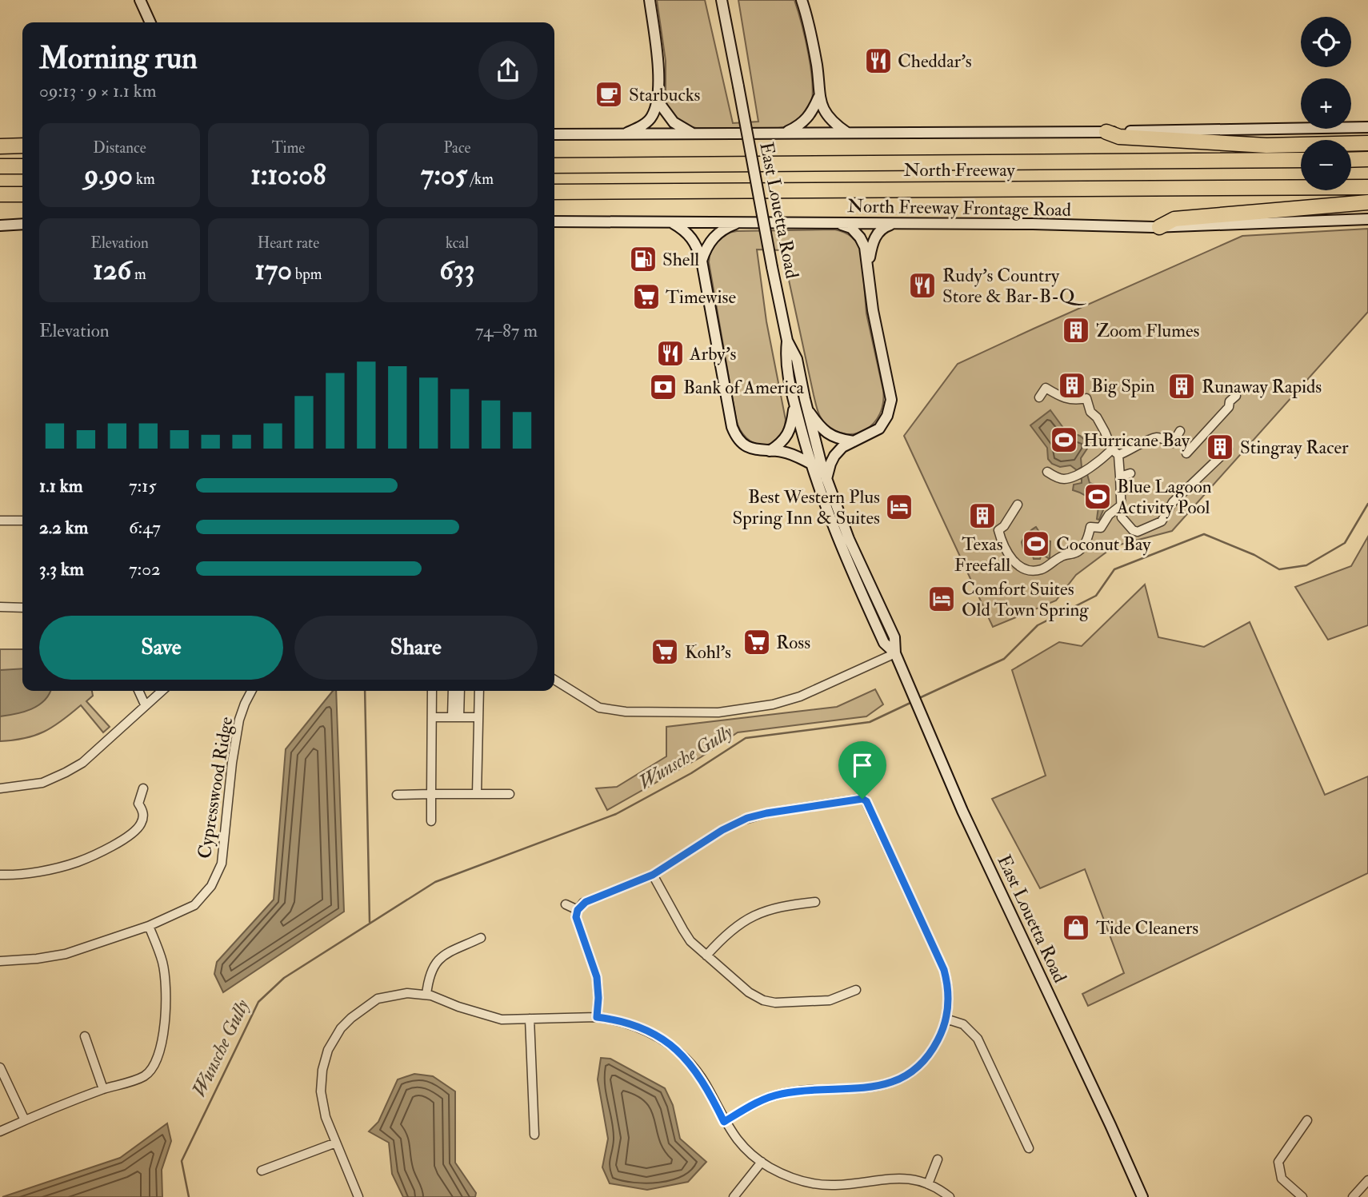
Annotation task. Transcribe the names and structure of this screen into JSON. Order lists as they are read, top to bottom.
{
  "streets": {
    "highway": ["North Freeway"],
    "main road": ["North Freeway Frontage Road", "East Louetta Road"],
    "street": ["Cypresswood Ridge"]
  },
  "water": ["Wunsche Gully"],
  "places": {
    "restaurant": ["Cheddar's", "Rudy's Country Store & Bar-B-Q", "Arby's"],
    "cafe": ["Starbucks"],
    "fuel station": ["Shell"],
    "supermarket": ["Timewise", "Ross", "Kohl's"],
    "building": [
      "Zoom Flumes",
      "Big Spin",
      "Runaway Rapids",
      "Stingray Racer",
      "Texas Freefall"
    ],
    "bank": ["Bank of America"],
    "sports": ["Hurricane Bay", "Blue Lagoon Activity Pool", "Coconut Bay"],
    "hotel": ["Best Western Plus Spring Inn & Suites", "Comfort Suites Old Town Spring"],
    "shop": ["Tide Cleaners"]
  },
  "page": {
    "map_buttons": ["+", "−"],
    "heading": ["Morning run", "09:13 · 9 × 1.1 km"],
    "stats": [
      ["Distance", "9.90 km"],
      ["Time", "1:10:08"],
      ["Pace", "7:05 /km"],
      ["Elevation", "126 m"],
      ["Heart rate", "170 bpm"],
      ["kcal", "633"]
    ],
    "chart": ["Elevation", "74–87 m"],
    "list": [
      {
        "name": "1.1 km",
        "note": "7:15"
      },
      {
        "name": "2.2 km",
        "note": "6:47"
      },
      {
        "name": "3.3 km",
        "note": "7:02"
      }
    ],
    "buttons": ["Save", "Share"]
  }
}
